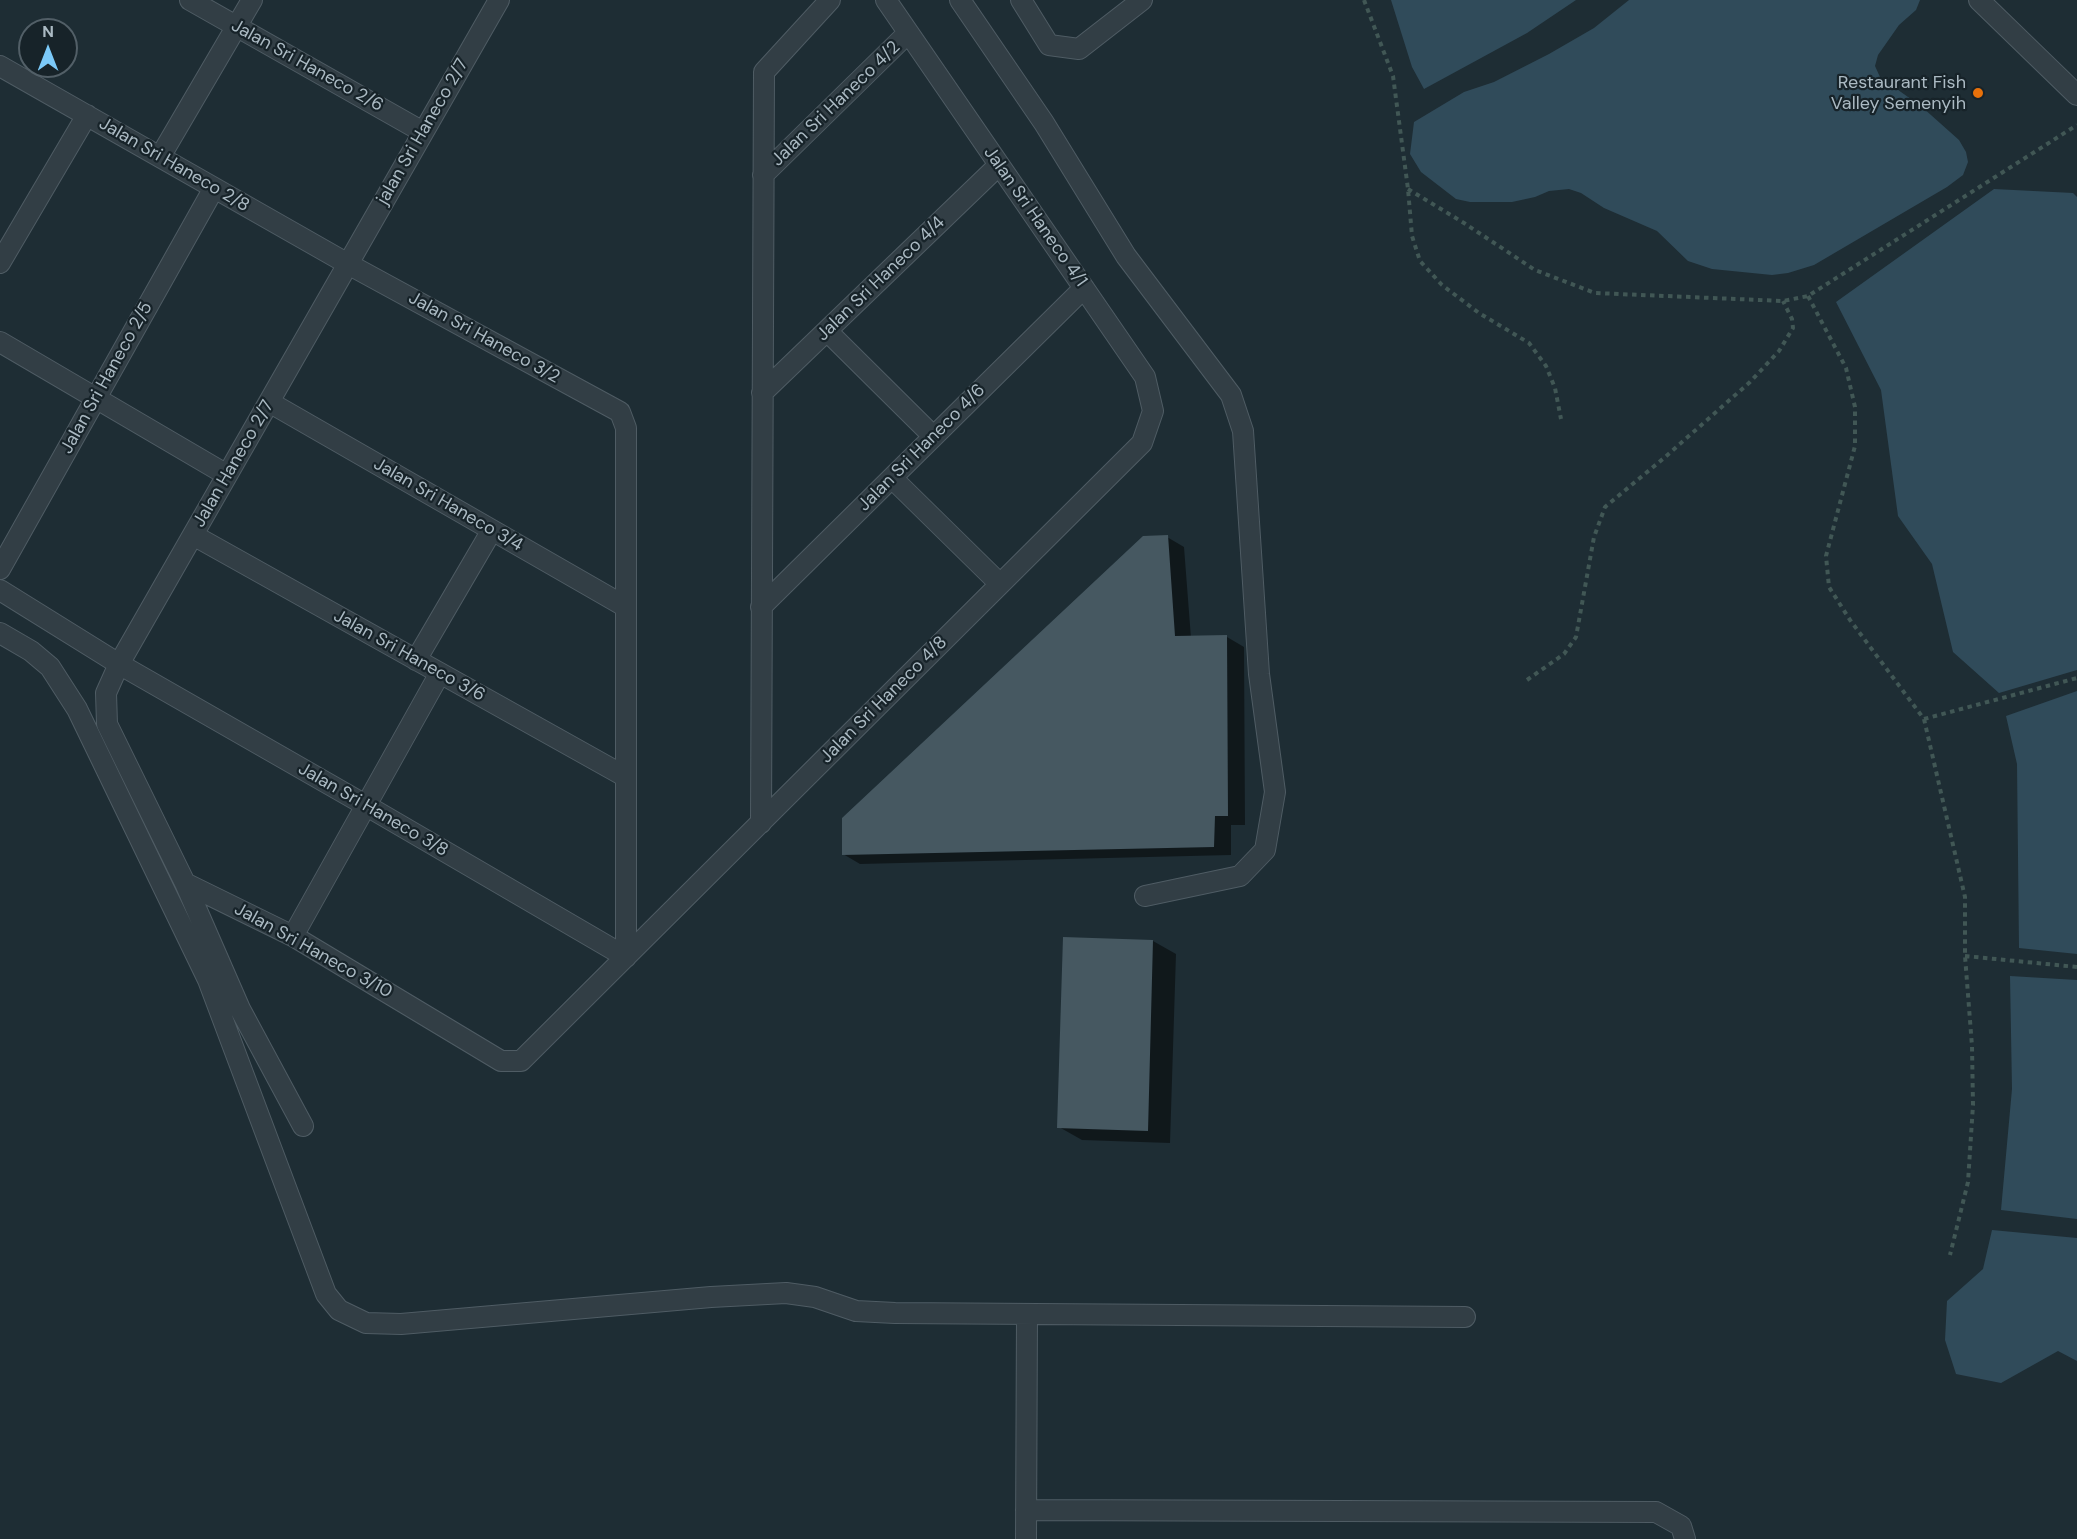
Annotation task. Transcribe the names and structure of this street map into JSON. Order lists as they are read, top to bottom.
{
  "streets": {
    "street": [
      "Jalan Sri Haneco 2/6",
      "Jalan Sri Haneco 4/2",
      "jalan Sri Haneco 2/7",
      "Jalan Sri Haneco 2/8",
      "Jalan Sri Haneco 4/1",
      "Jalan Sri Haneco 4/4",
      "Jalan Sri Haneco 3/2",
      "Jalan Sri Haneco 2/5",
      "Jalan Sri Haneco 4/6",
      "Jalan Haneco 2/7",
      "Jalan Sri Haneco 3/4",
      "Jalan Sri Haneco 3/6",
      "Jalan Sri Haneco 4/8",
      "Jalan Sri Haneco 3/8",
      "Jalan Sri Haneco 3/10"
    ]
  },
  "crossings": [
    ["Jalan Sri Haneco 2/6", "jalan Sri Haneco 2/7"],
    ["Jalan Sri Haneco 4/2", "Jalan Sri Haneco 4/1"],
    ["jalan Sri Haneco 2/7", "Jalan Sri Haneco 2/8"],
    ["jalan Sri Haneco 2/7", "Jalan Sri Haneco 3/2"],
    ["jalan Sri Haneco 2/7", "Jalan Haneco 2/7"],
    ["Jalan Sri Haneco 2/8", "Jalan Sri Haneco 3/2"],
    ["Jalan Sri Haneco 2/8", "Jalan Sri Haneco 2/5"],
    ["Jalan Sri Haneco 2/8", "Jalan Haneco 2/7"],
    ["Jalan Sri Haneco 4/1", "Jalan Sri Haneco 4/4"],
    ["Jalan Sri Haneco 4/1", "Jalan Sri Haneco 4/6"],
    ["Jalan Sri Haneco 4/1", "Jalan Sri Haneco 4/8"],
    ["Jalan Sri Haneco 3/2", "Jalan Haneco 2/7"],
    ["Jalan Sri Haneco 3/2", "Jalan Sri Haneco 3/4"],
    ["Jalan Haneco 2/7", "Jalan Sri Haneco 3/4"],
    ["Jalan Haneco 2/7", "Jalan Sri Haneco 3/6"],
    ["Jalan Haneco 2/7", "Jalan Sri Haneco 3/8"],
    ["Jalan Sri Haneco 4/8", "Jalan Sri Haneco 3/8"],
    ["Jalan Sri Haneco 4/8", "Jalan Sri Haneco 3/10"],
    ["Jalan Sri Haneco 3/8", "Jalan Sri Haneco 3/10"]
  ],
  "places": ["Restaurant Fish Valley Semenyih"],
  "north": "top"
}
